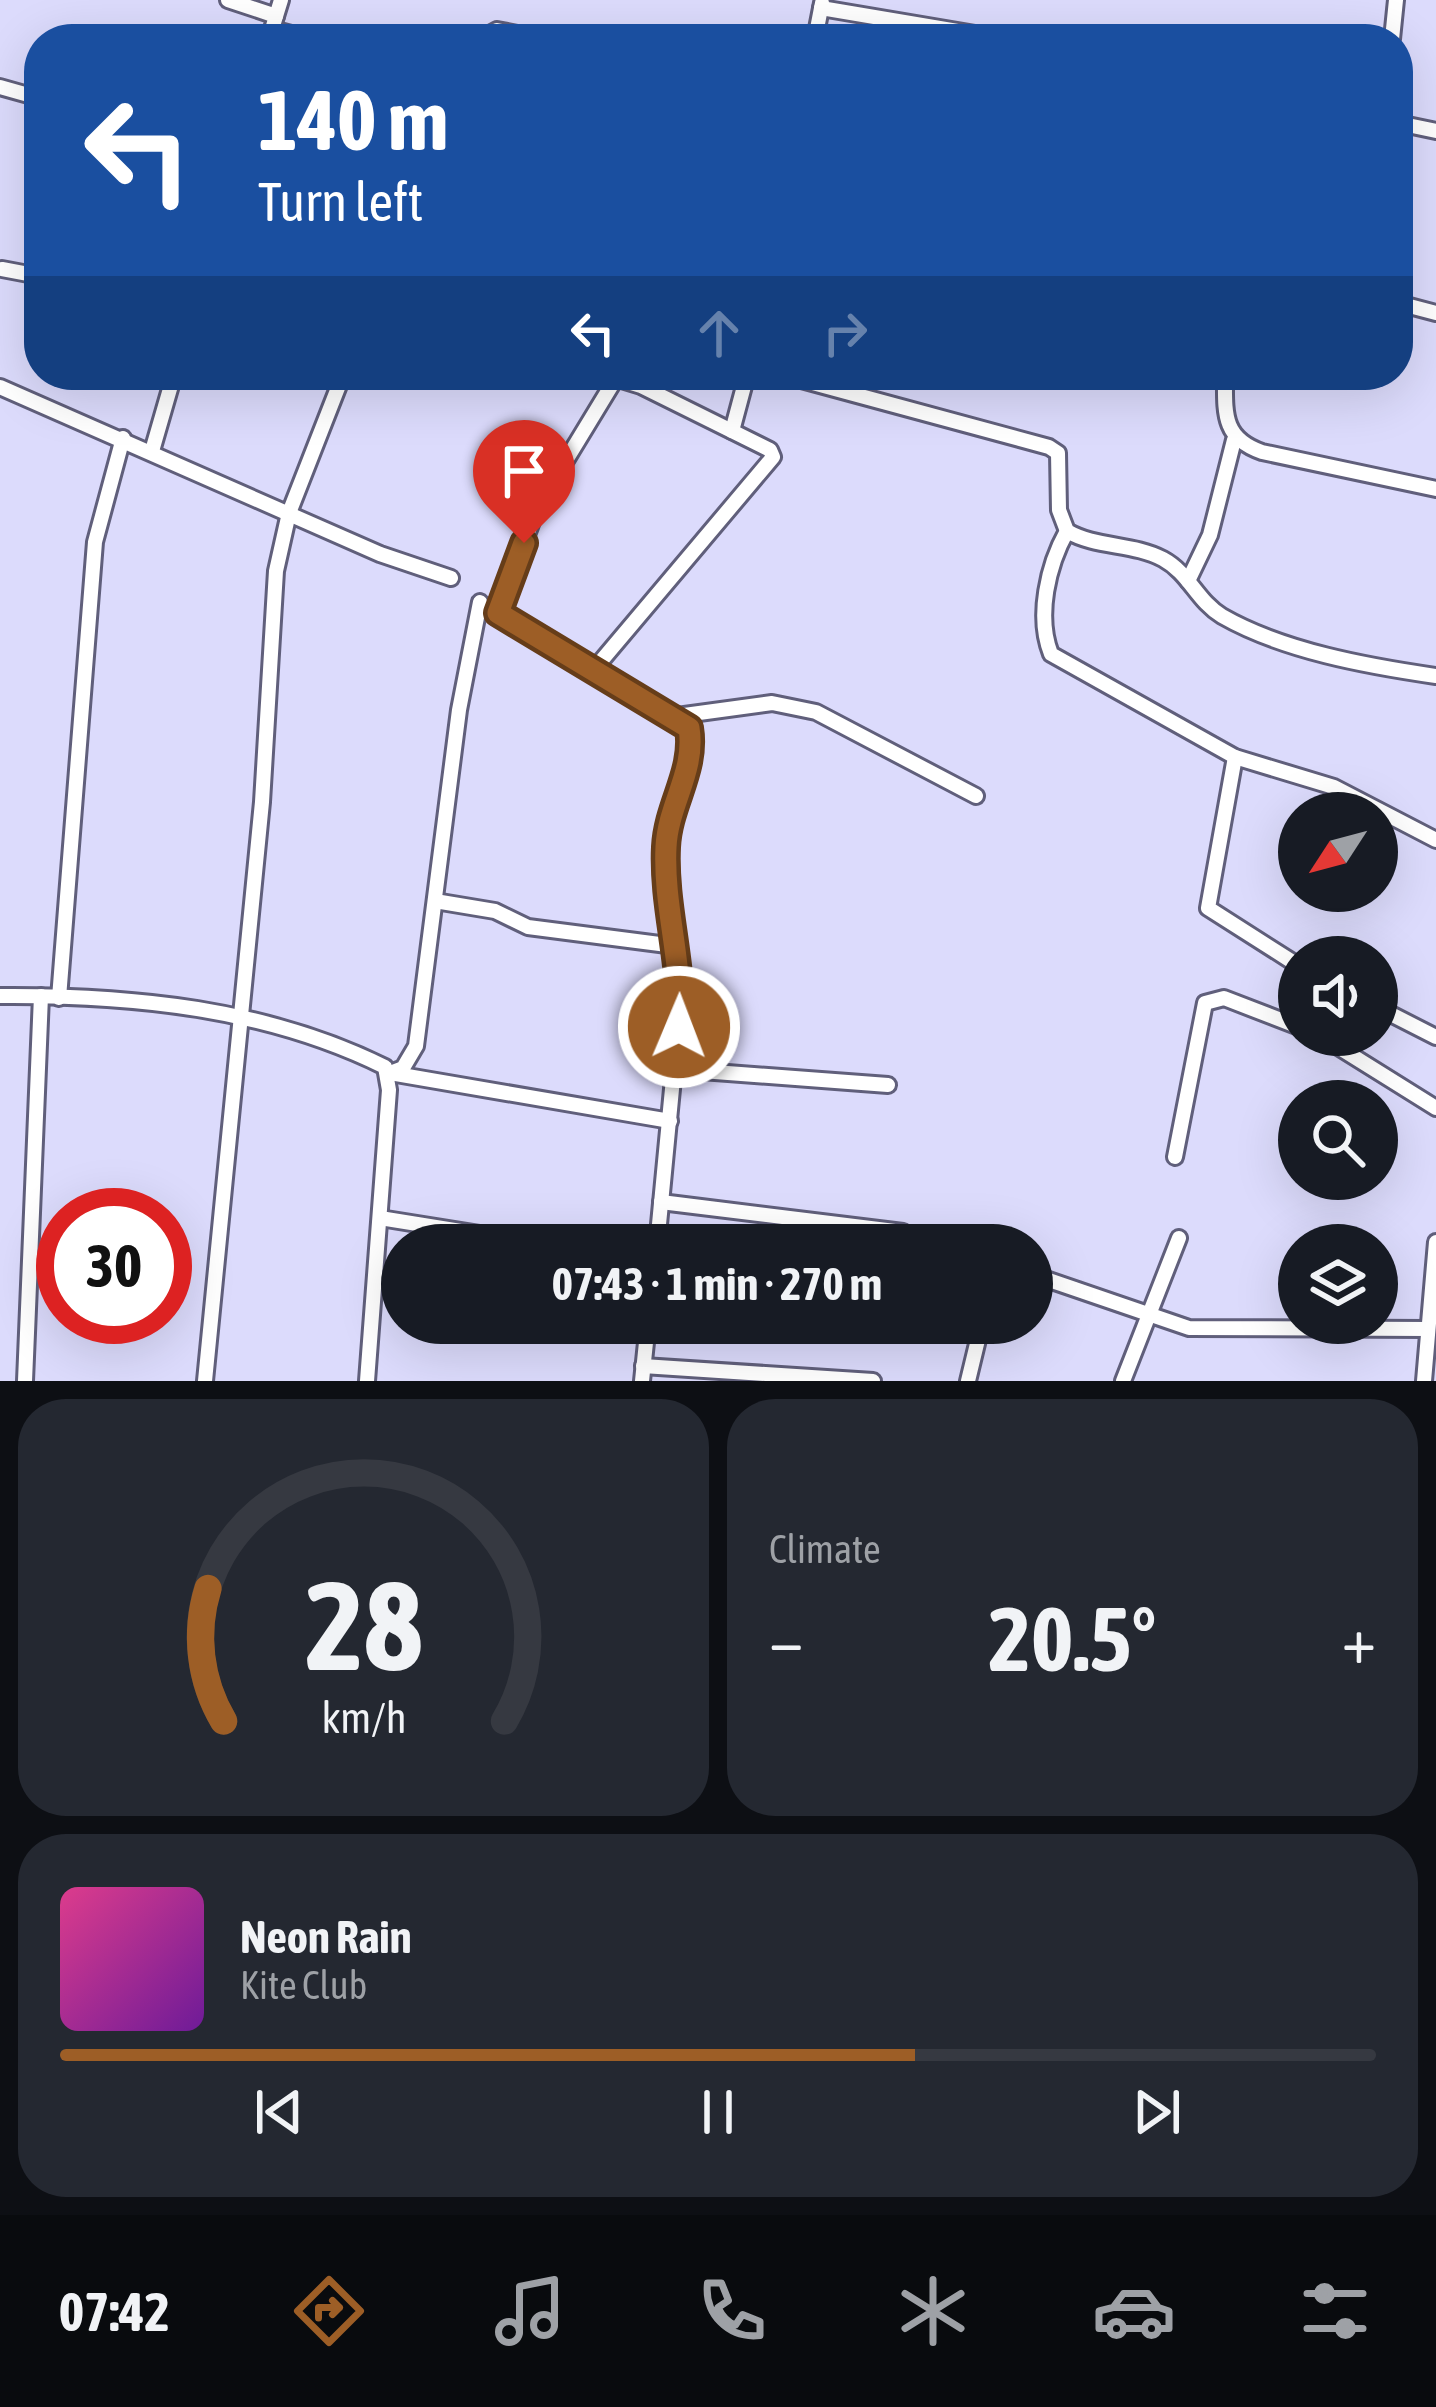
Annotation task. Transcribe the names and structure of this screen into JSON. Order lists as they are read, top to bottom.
{
  "north": "bottom left",
  "page": {
    "turn": ["140 m", "Turn left"],
    "limit": "30",
    "trip": "07:43 · 1 min · 270 m",
    "tile": "Climate",
    "heat": ["−", "20.5°", "+"],
    "song": ["Neon Rain", "Kite Club"],
    "tabs": "07:42",
    "gauge": ["28", "km/h"]
  }
}
